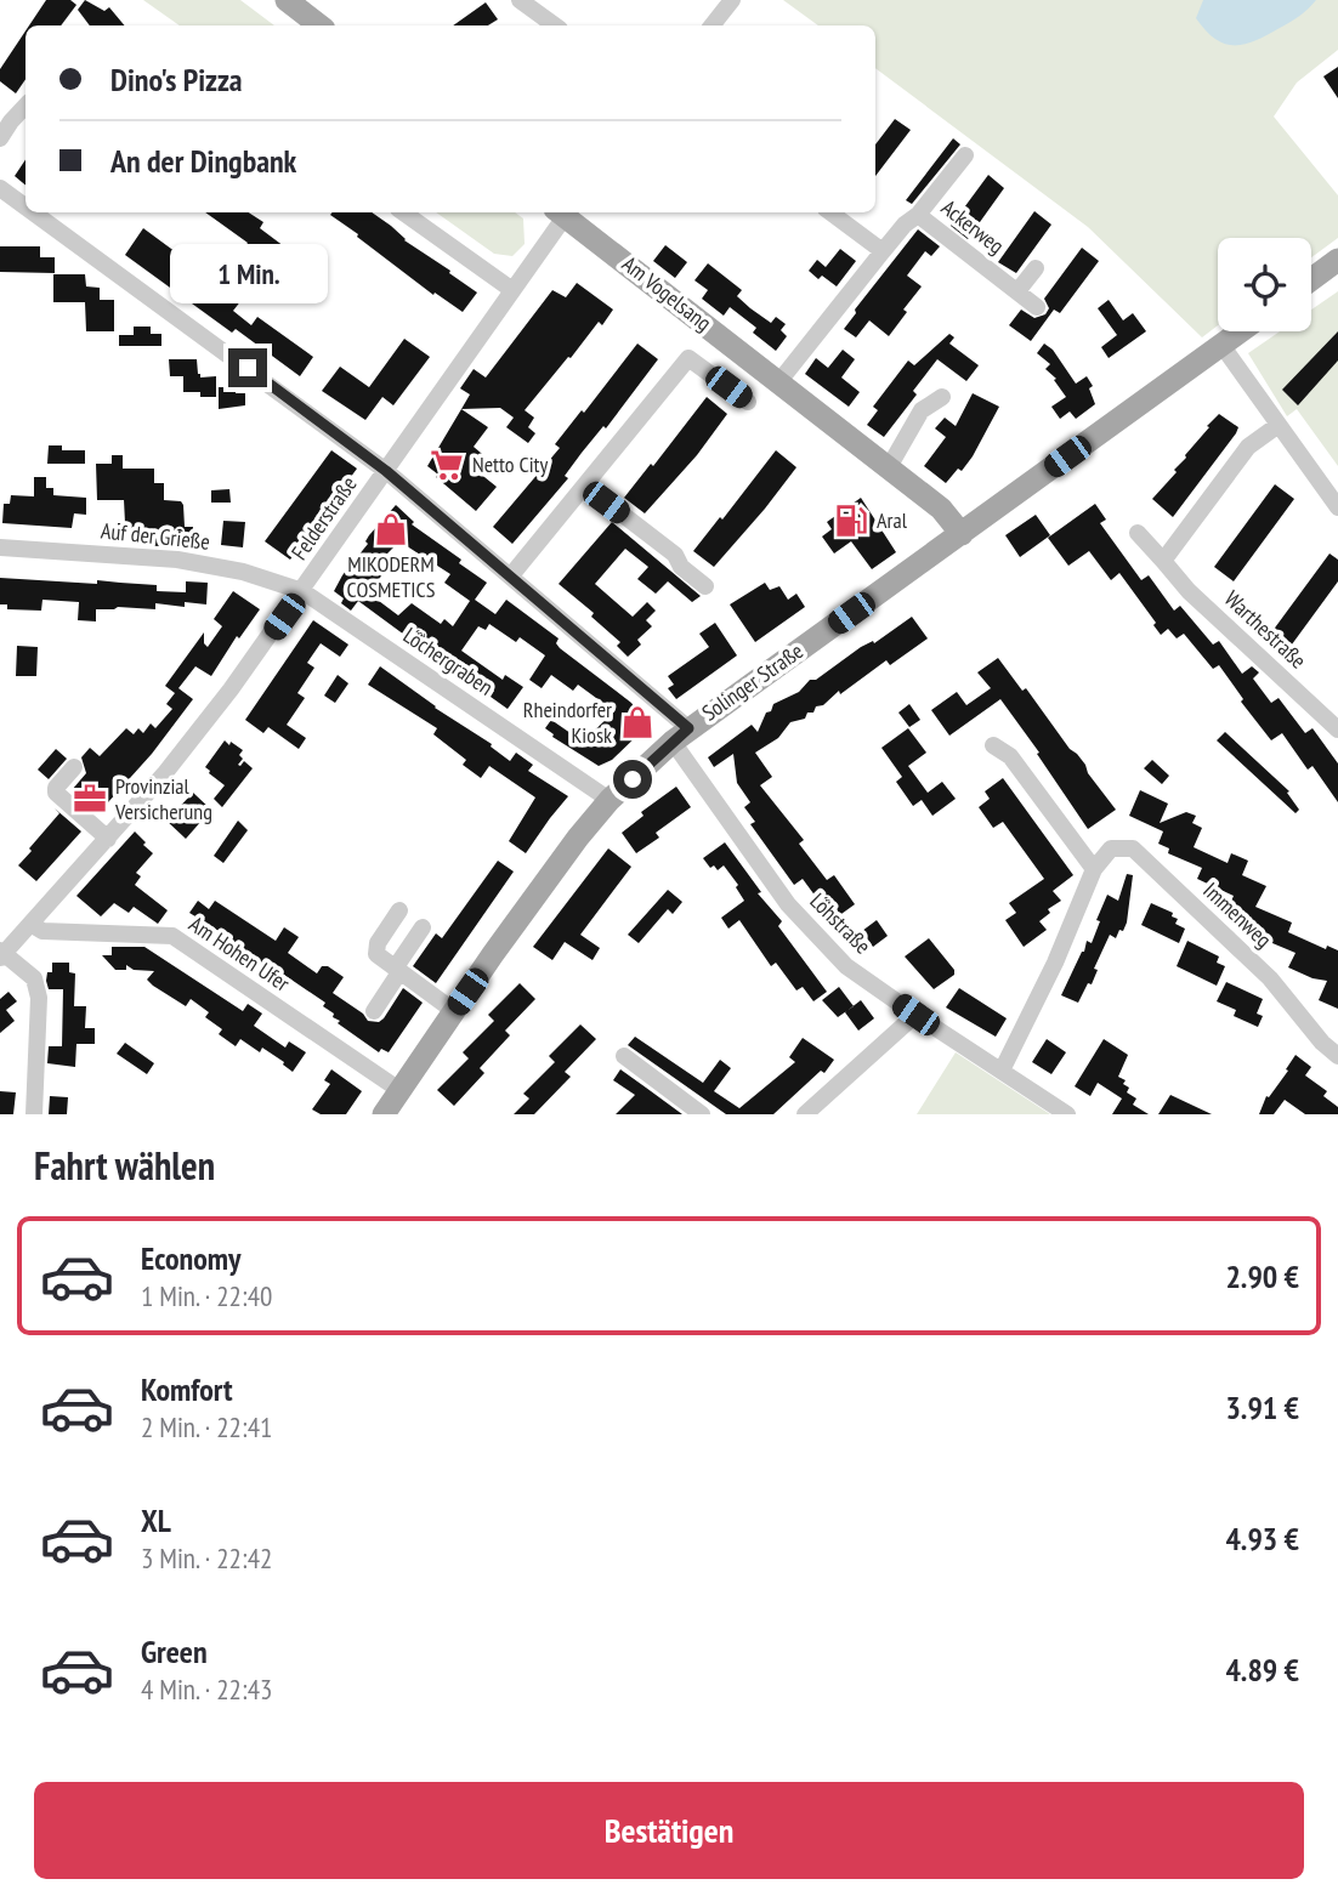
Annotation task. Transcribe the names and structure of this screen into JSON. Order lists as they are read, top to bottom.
{
  "streets": {
    "main road": ["Am Vogelsang", "Solinger Straße"],
    "street": [
      "Ackerweg",
      "Felderstraße",
      "Auf der Grieße",
      "Warthestraße",
      "Löchergraben",
      "Immenweg",
      "Löhstraße",
      "Am Hohen Ufer"
    ]
  },
  "crossings": [
    ["Ackerweg", "Am Vogelsang"],
    ["Am Vogelsang", "Solinger Straße"],
    ["Felderstraße", "Auf der Grieße"],
    ["Felderstraße", "Löchergraben"],
    ["Felderstraße", "Löhstraße"],
    ["Felderstraße", "Am Hohen Ufer"],
    ["Auf der Grieße", "Löchergraben"],
    ["Löchergraben", "Solinger Straße"],
    ["Solinger Straße", "Löhstraße"],
    ["Solinger Straße", "Am Hohen Ufer"]
  ],
  "places": {
    "supermarket": ["Netto City"],
    "fuel station": ["Aral"],
    "shop": ["MIKODERM COSMETICS", "Rheindorfer Kiosk"],
    "office": ["Provinzial Versicherung"]
  },
  "page": {
    "banner": ["Dino's Pizza", "An der Dingbank"],
    "bubble": "1 Min.",
    "heading": "Fahrt wählen",
    "list": [
      {
        "name": "Economy",
        "note": "1 Min. · 22:40",
        "value": "2.90 €"
      },
      {
        "name": "Komfort",
        "note": "2 Min. · 22:41",
        "value": "3.91 €"
      },
      {
        "name": "XL",
        "note": "3 Min. · 22:42",
        "value": "4.93 €"
      },
      {
        "name": "Green",
        "note": "4 Min. · 22:43",
        "value": "4.89 €"
      }
    ],
    "buttons": "Bestätigen"
  }
}
